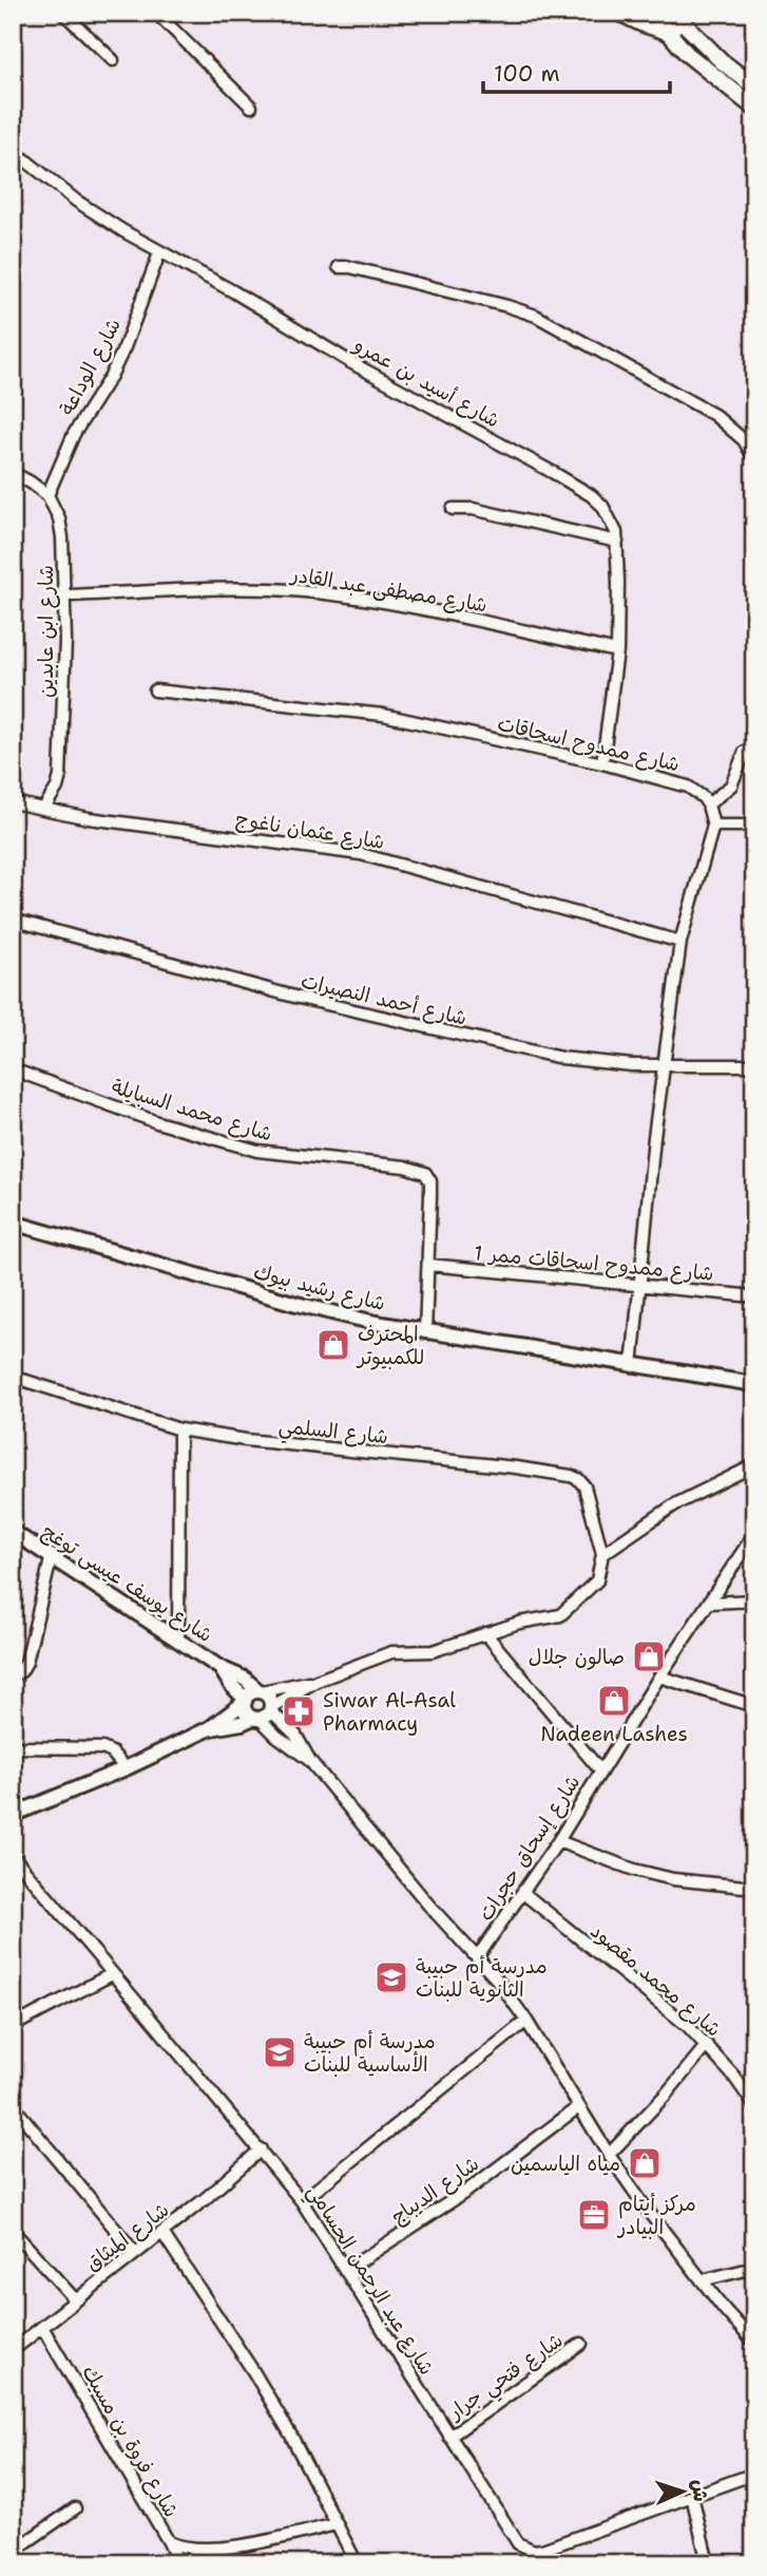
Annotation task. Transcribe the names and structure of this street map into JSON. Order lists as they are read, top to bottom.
{
  "streets": {
    "street": [
      "شارع الوداعة",
      "شارع أسيد بن عمرو",
      "شارع مصطفى عبد القادر",
      "شارع ابن عابدين",
      "شارع ممدوح اسحاقات",
      "شارع عثمان ناغوج",
      "شارع أحمد النصيرات",
      "شارع محمد السبايلة",
      "شارع ممدوح اسحاقات ممر 1",
      "شارع رشيد بيوك",
      "شارع السلمي",
      "شارع يوسف عيسى توغج",
      "شارع إسحاق حجرات",
      "شارع محمد مقصود",
      "شارع الديباج",
      "شارع الميثاق",
      "شارع عبد الرحمن الحسامي",
      "شارع فتحي جرار",
      "شارع فروة بن مسيك"
    ]
  },
  "crossings": [
    ["شارع الوداعة", "شارع أسيد بن عمرو"],
    ["شارع الوداعة", "شارع ابن عابدين"],
    ["شارع أسيد بن عمرو", "شارع مصطفى عبد القادر"],
    ["شارع أسيد بن عمرو", "شارع ممدوح اسحاقات"],
    ["شارع مصطفى عبد القادر", "شارع ابن عابدين"],
    ["شارع ابن عابدين", "شارع عثمان ناغوج"],
    ["شارع محمد السبايلة", "شارع ممدوح اسحاقات ممر 1"],
    ["شارع محمد السبايلة", "شارع رشيد بيوك"],
    ["شارع إسحاق حجرات", "شارع محمد مقصود"],
    ["شارع الديباج", "شارع عبد الرحمن الحسامي"],
    ["شارع الميثاق", "شارع عبد الرحمن الحسامي"],
    ["شارع الميثاق", "شارع فروة بن مسيك"],
    ["شارع عبد الرحمن الحسامي", "شارع فتحي جرار"]
  ],
  "places": {
    "shop": [
      "المحترف للكمبيوتر",
      "صالون جلال",
      "Nadeen Lashes",
      "مياه الياسمين"
    ],
    "pharmacy": ["Siwar Al-Asal Pharmacy"],
    "school or university": ["مدرسة أم حبيبة الثانوية للبنات", "مدرسة أم حبيبة الأساسية للبنات"],
    "office": ["مركز أيتام البيادر"]
  },
  "scale_bar": "100 m",
  "north": "right"
}
